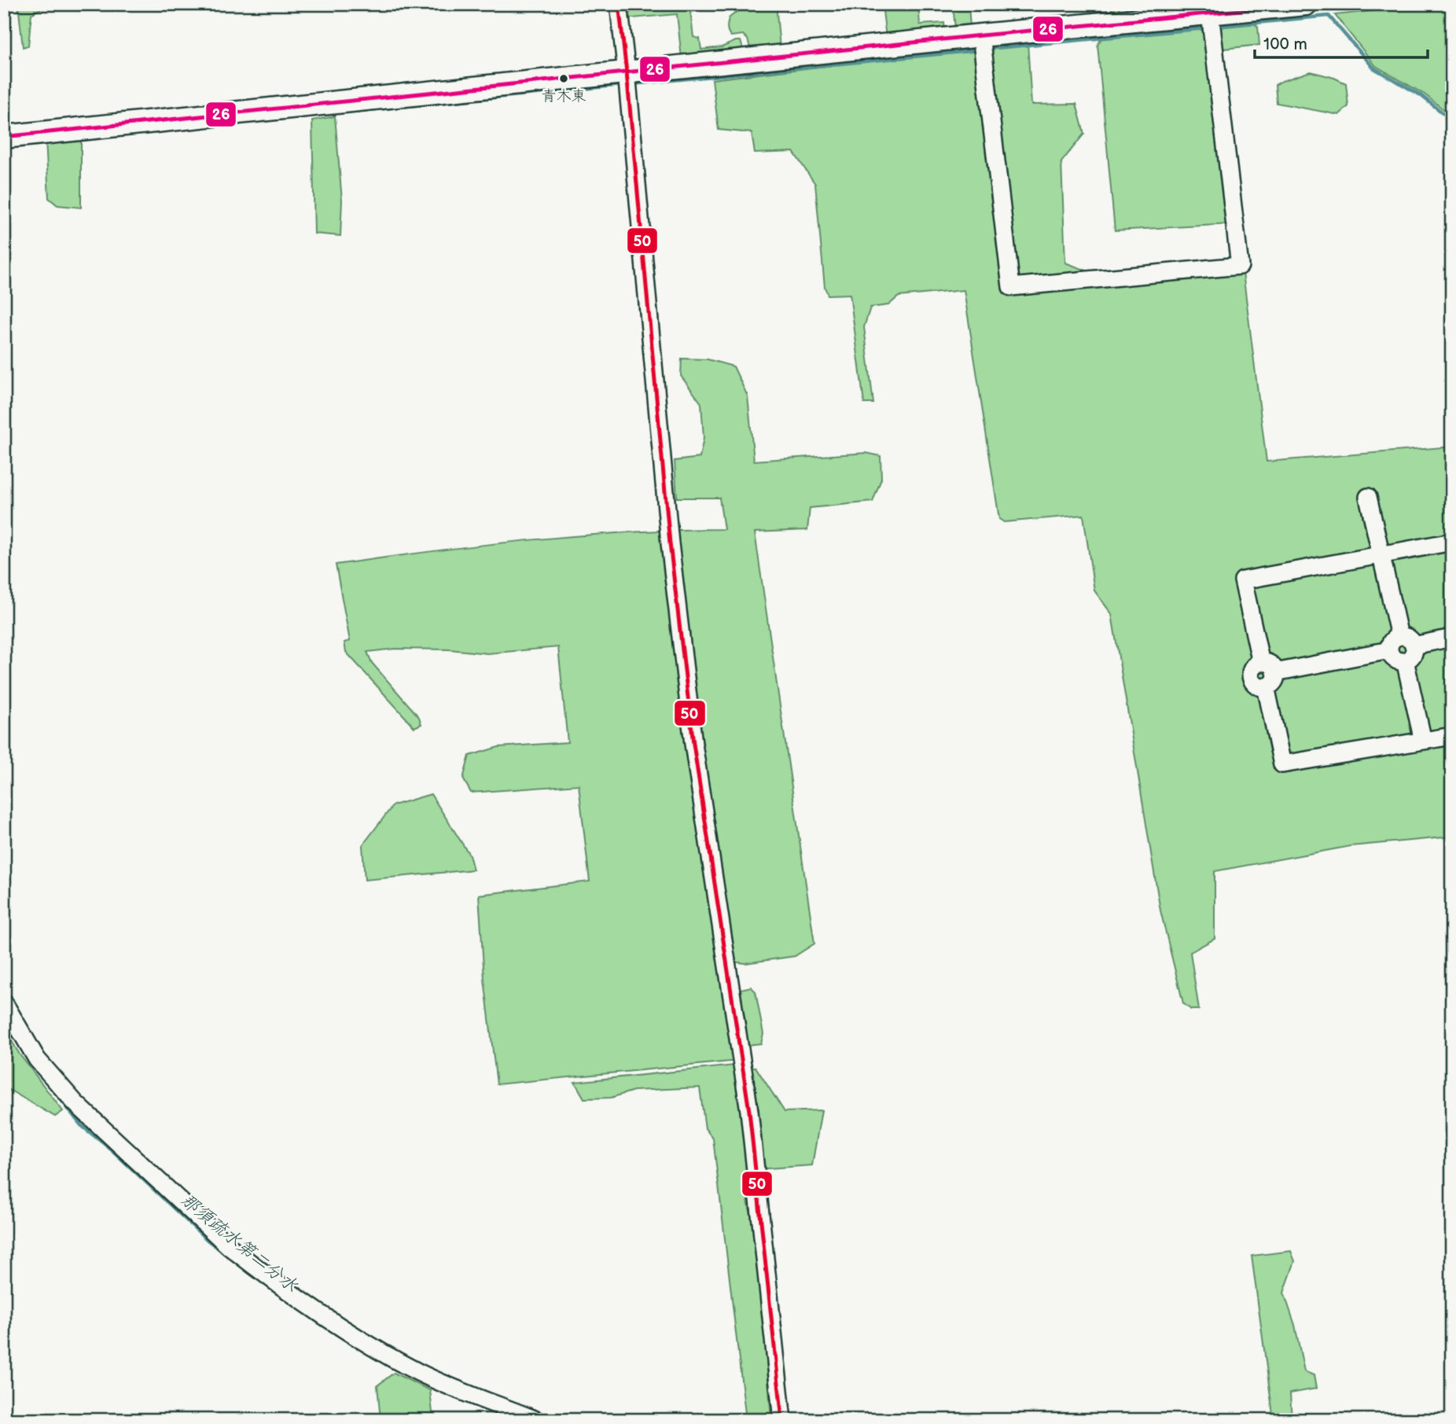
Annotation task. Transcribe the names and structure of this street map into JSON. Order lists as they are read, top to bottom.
{
  "water": ["那須疏水第二分水"],
  "places": ["青木東"],
  "lines": ["transit line 26", "transit line 50"],
  "scale_bar": "100 m"
}
